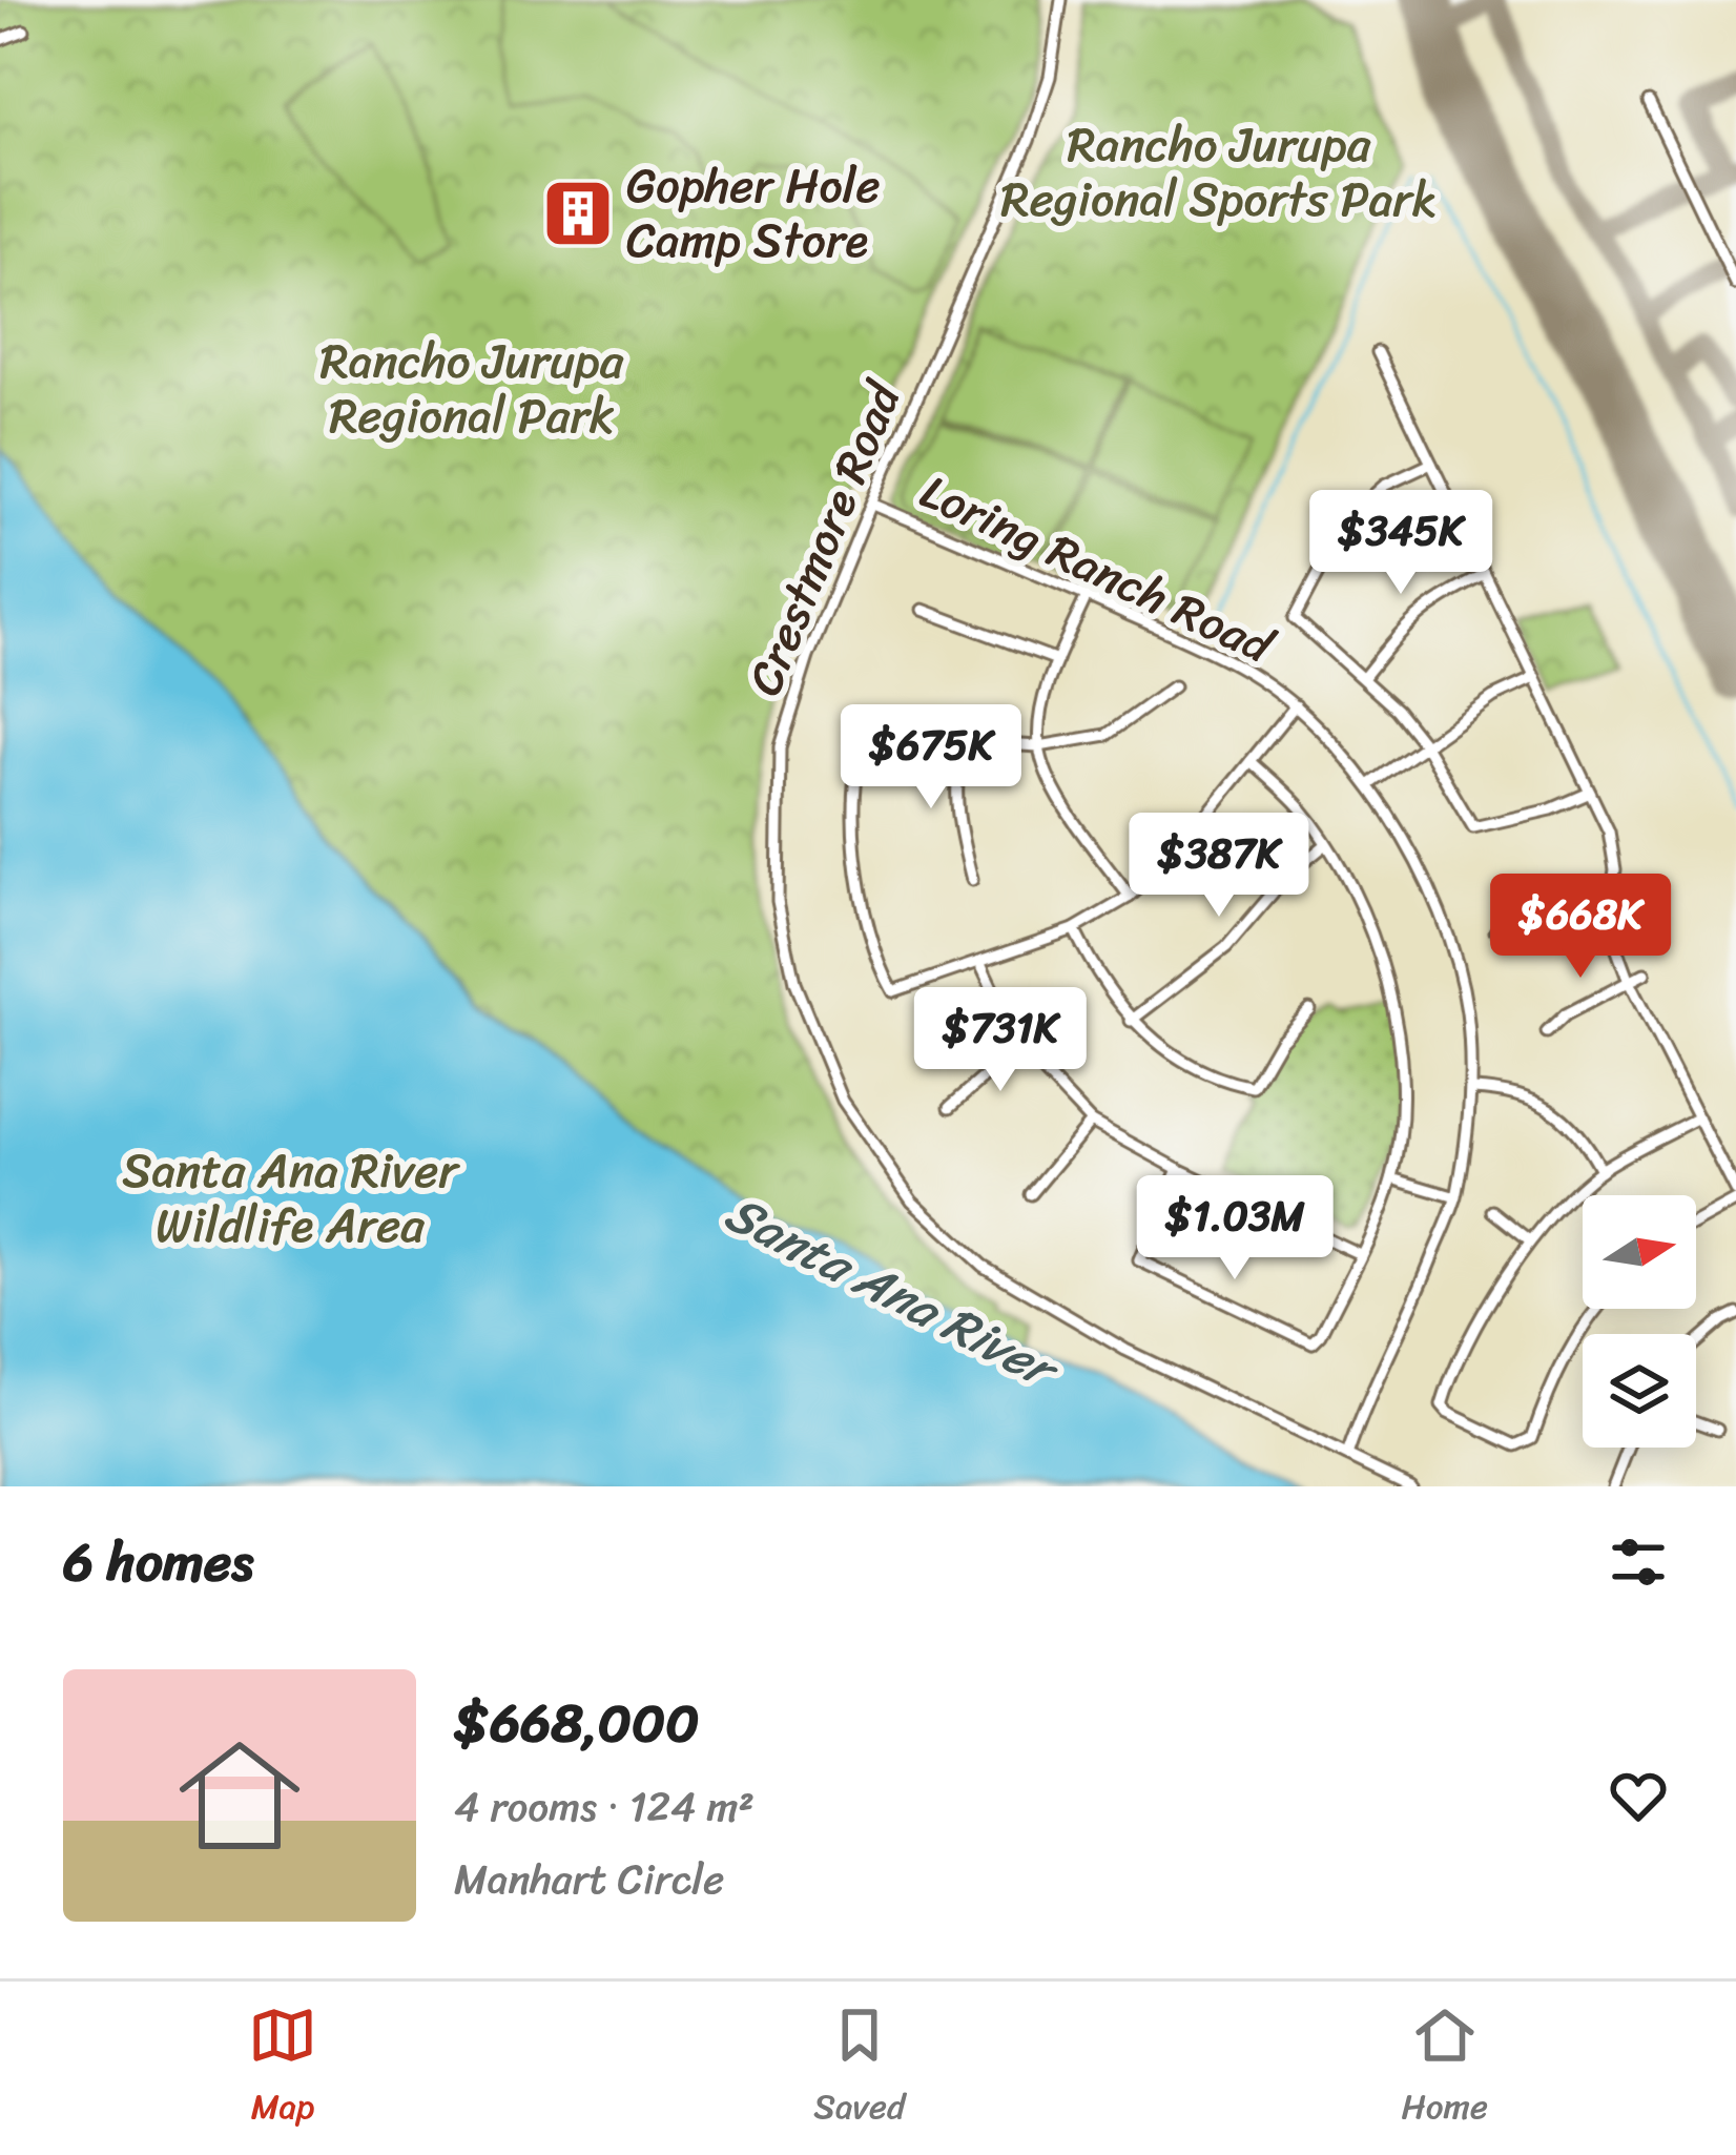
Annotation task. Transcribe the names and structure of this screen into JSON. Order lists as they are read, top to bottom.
{
  "streets": {
    "street": ["Crestmore Road", "Loring Ranch Road"]
  },
  "crossings": [
    ["Crestmore Road", "Loring Ranch Road"]
  ],
  "water": ["Santa Ana River"],
  "parks": ["Rancho Jurupa Regional Sports Park", "Rancho Jurupa Regional Park", "Santa Ana River Wildlife Area"],
  "places": {
    "building": ["Gopher Hole Camp Store"]
  },
  "north": "right",
  "page": {
    "price": [
      "$345K",
      "$675K",
      "$387K",
      "$668K",
      "$731K",
      "$1.03M"
    ],
    "heading": "6 homes",
    "list": [
      {
        "name": "$668,000",
        "note": "4 rooms · 124 m² · Manhart Circle"
      }
    ],
    "tabs": ["Map", "Saved", "Home"]
  }
}
